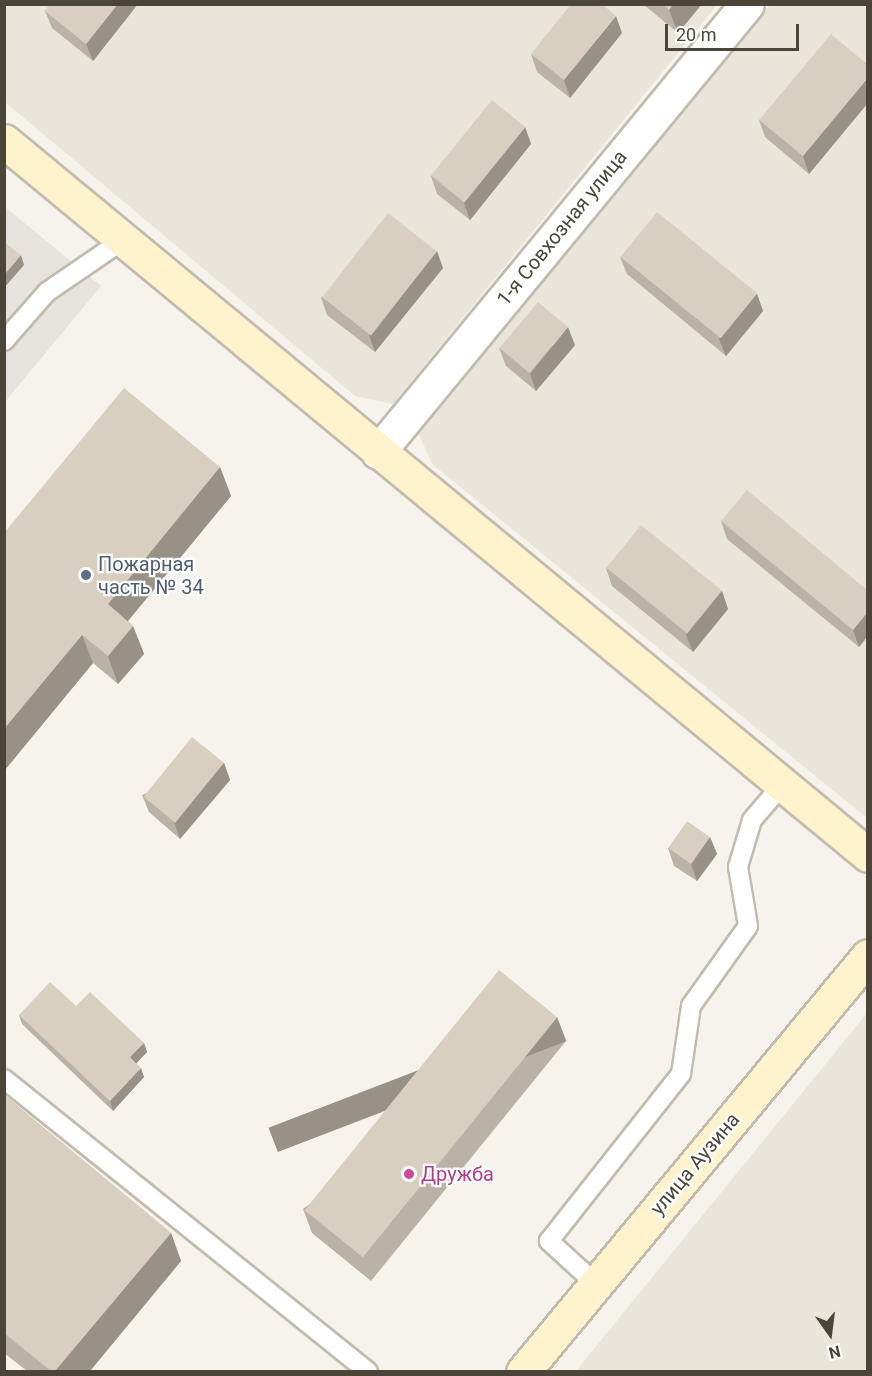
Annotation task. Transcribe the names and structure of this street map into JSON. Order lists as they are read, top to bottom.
{
  "streets": {
    "main road": ["улица Аузина"],
    "street": ["1-я Совхозная улица"]
  },
  "places": ["Пожарная часть № 34", "Дружба"],
  "scale_bar": "20 m",
  "north": "bottom"
}
